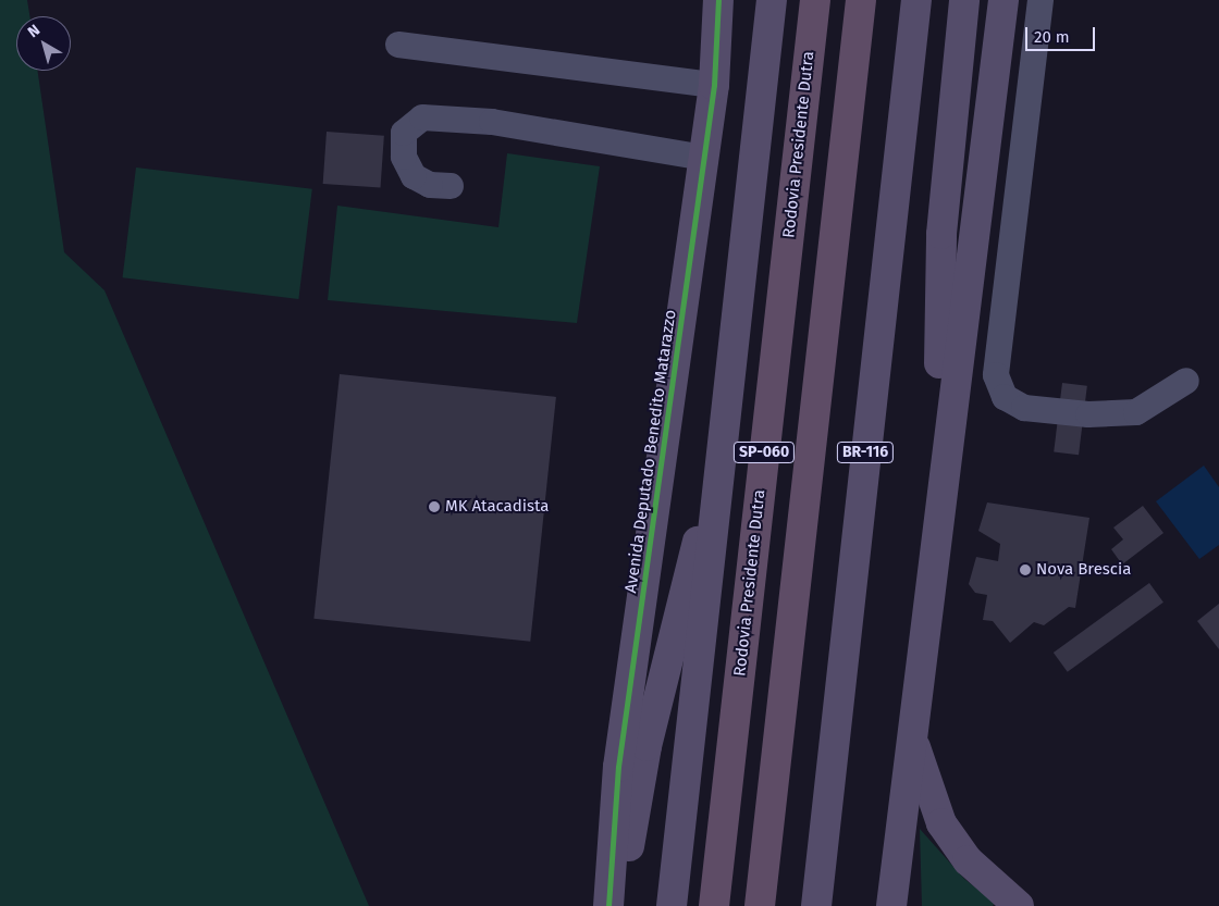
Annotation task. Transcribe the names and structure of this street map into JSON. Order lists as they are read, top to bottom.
{
  "streets": {
    "highway": ["Rodovia Presidente Dutra", "SP-060"],
    "main road": ["Avenida Deputado Benedito Matarazzo", "BR-116"]
  },
  "places": ["MK Atacadista", "Nova Brescia"],
  "scale_bar": "20 m",
  "north": "top left"
}
